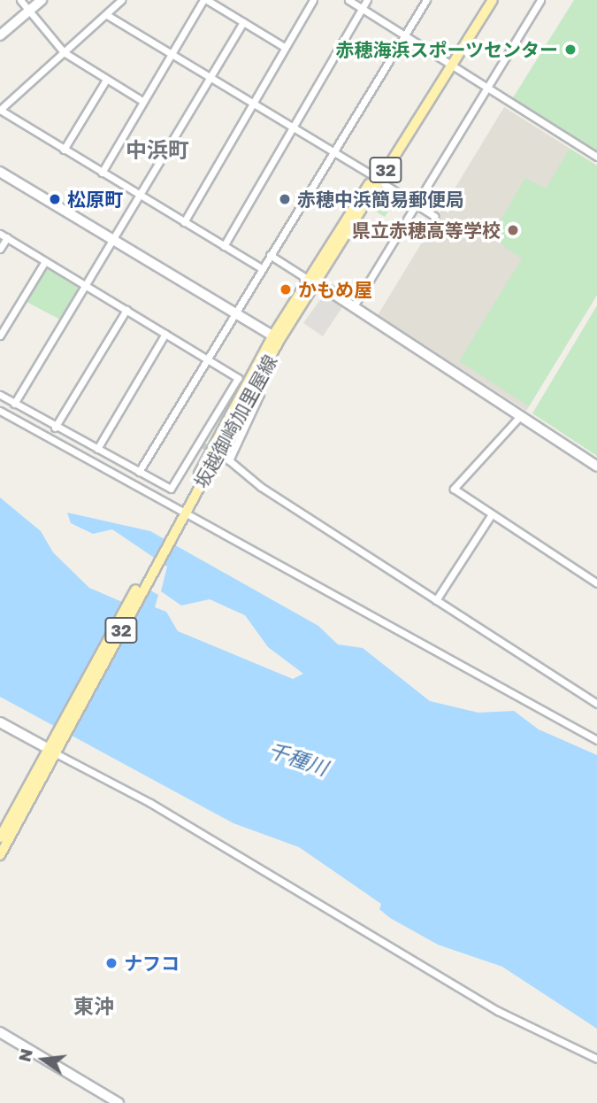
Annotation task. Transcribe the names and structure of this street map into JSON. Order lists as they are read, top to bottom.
{
  "streets": {
    "main road": ["32", "坂越御崎加里屋線"]
  },
  "districts": ["中浜町", "東沖"],
  "water": ["千種川"],
  "places": [
    "赤穂海浜スポーツセンター",
    "松原町",
    "赤穂中浜簡易郵便局",
    "県立赤穂高等学校",
    "かもめ屋",
    "ナフコ"
  ],
  "north": "left"
}
